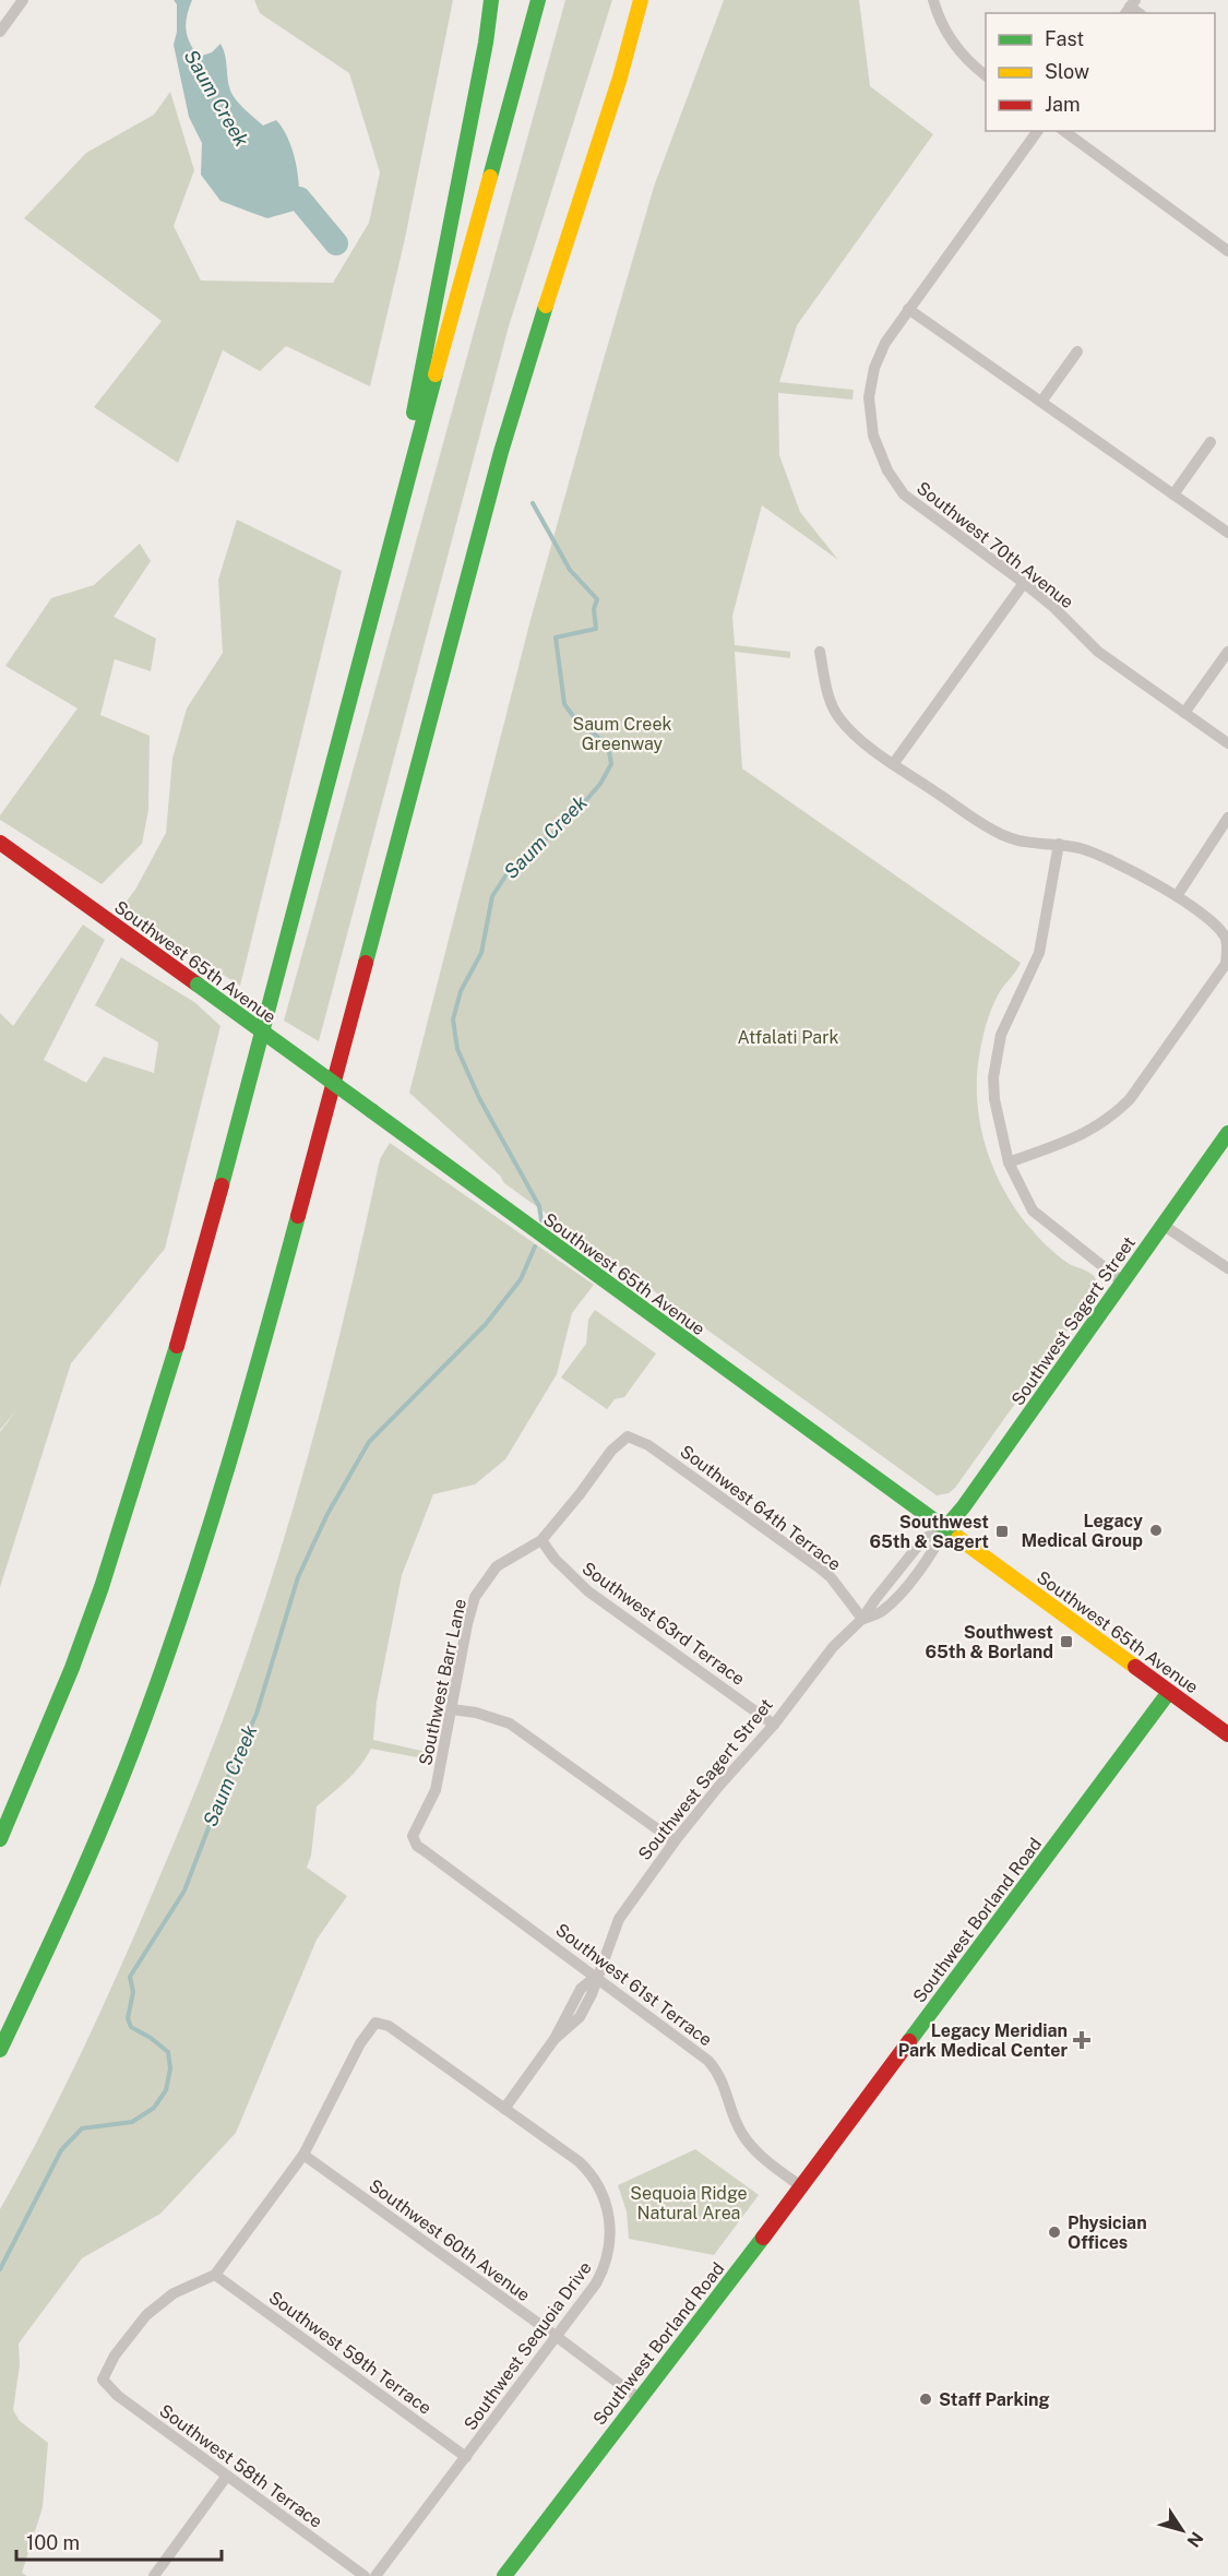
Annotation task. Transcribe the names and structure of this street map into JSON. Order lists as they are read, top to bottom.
{
  "streets": {
    "main road": ["Southwest 65th Avenue", "Southwest Sagert Street", "Southwest Borland Road"],
    "street": [
      "Southwest 70th Avenue",
      "Southwest 64th Terrace",
      "Southwest 63rd Terrace",
      "Southwest Barr Lane",
      "Southwest 61st Terrace",
      "Southwest 60th Avenue",
      "Southwest Sequoia Drive",
      "Southwest 59th Terrace",
      "Southwest 58th Terrace"
    ]
  },
  "crossings": [
    ["Southwest 65th Avenue", "Southwest Sagert Street"],
    ["Southwest 65th Avenue", "Southwest Borland Road"],
    ["Southwest Sagert Street", "Southwest 64th Terrace"],
    ["Southwest Sagert Street", "Southwest 63rd Terrace"],
    ["Southwest Sagert Street", "Southwest 61st Terrace"],
    ["Southwest Sagert Street", "Southwest Sequoia Drive"],
    ["Southwest 64th Terrace", "Southwest Barr Lane"],
    ["Southwest 63rd Terrace", "Southwest Barr Lane"],
    ["Southwest Barr Lane", "Southwest 61st Terrace"],
    ["Southwest Borland Road", "Southwest 61st Terrace"],
    ["Southwest Borland Road", "Southwest 60th Avenue"],
    ["Southwest 60th Avenue", "Southwest Sequoia Drive"],
    ["Southwest Sequoia Drive", "Southwest 59th Terrace"],
    ["Southwest 59th Terrace", "Southwest 58th Terrace"]
  ],
  "water": ["Saum Creek"],
  "parks": ["Saum Creek Greenway", "Atfalati Park", "Sequoia Ridge Natural Area"],
  "places": {
    "other": ["Legacy Medical Group", "Physician Offices", "Staff Parking"],
    "transit": ["Southwest 65th & Sagert", "Southwest 65th & Borland"],
    "health": ["Legacy Meridian Park Medical Center"]
  },
  "legend": ["Fast", "Slow", "Jam"],
  "scale_bar": "100 m",
  "north": "bottom right"
}
